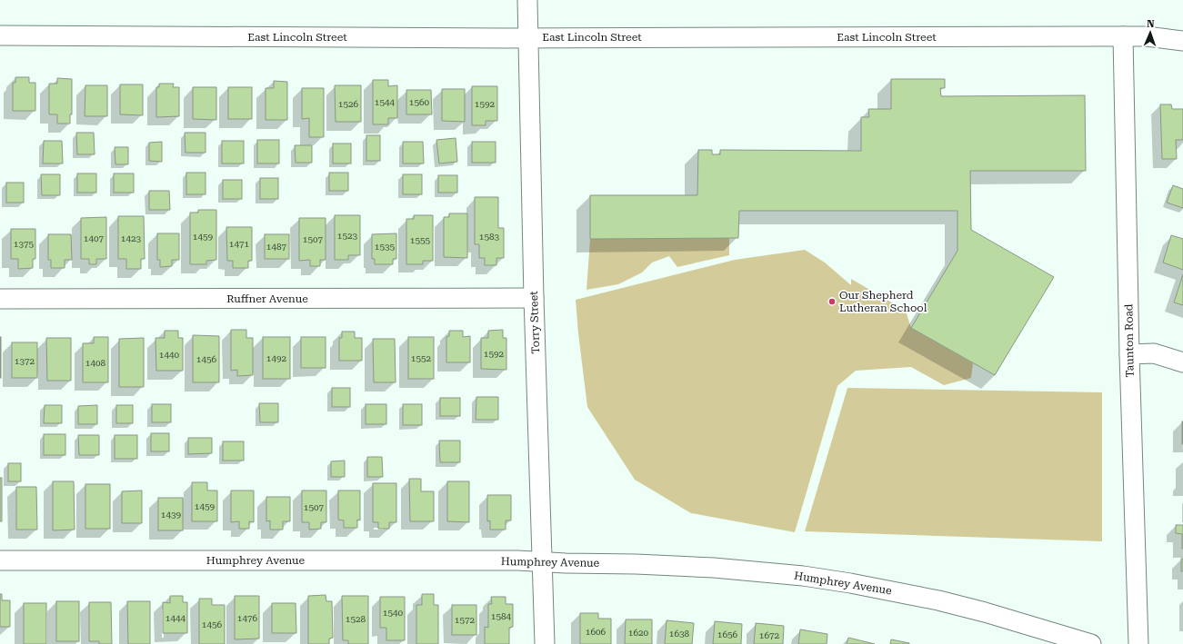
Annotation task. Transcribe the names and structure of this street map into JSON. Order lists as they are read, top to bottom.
{
  "streets": {
    "street": [
      "East Lincoln Street",
      "Ruffner Avenue",
      "Torry Street",
      "Taunton Road",
      "Humphrey Avenue"
    ]
  },
  "crossings": [
    ["East Lincoln Street", "Torry Street"],
    ["East Lincoln Street", "Taunton Road"],
    ["Ruffner Avenue", "Torry Street"],
    ["Torry Street", "Humphrey Avenue"]
  ],
  "places": ["Our Shepherd Lutheran School"],
  "house_numbers": [
    "1544",
    "1560",
    "1526",
    "1592",
    "1523",
    "1459",
    "1583",
    "1407",
    "1423",
    "1507",
    "1555",
    "1375",
    "1471",
    "1487",
    "1535",
    "1592",
    "1440",
    "1492",
    "1552",
    "1456",
    "1372",
    "1408",
    "1459",
    "1507",
    "1439",
    "1540",
    "1584",
    "1444",
    "1476",
    "1528",
    "1572",
    "1456",
    "1606",
    "1620",
    "1638",
    "1656",
    "1672"
  ],
  "north": "top"
}
